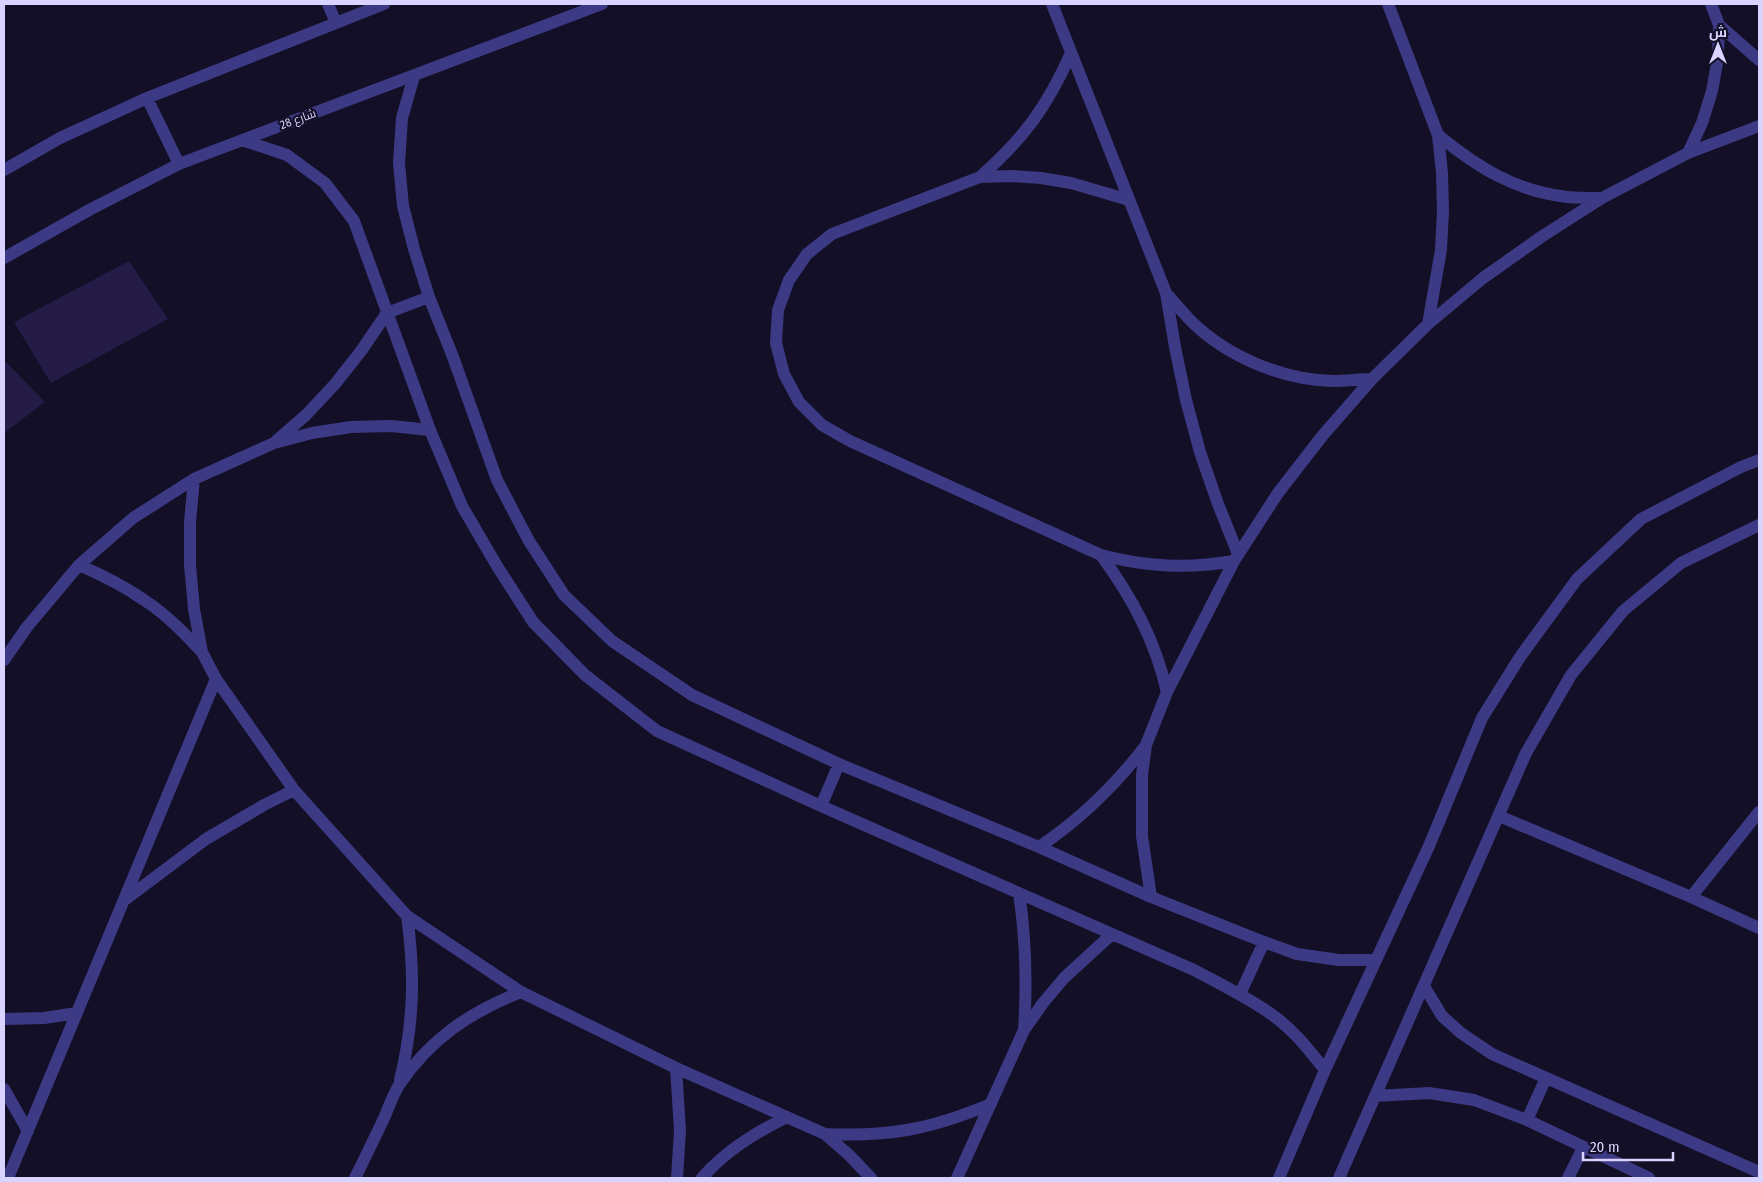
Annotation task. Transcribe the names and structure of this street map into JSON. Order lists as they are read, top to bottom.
{
  "streets": {
    "street": ["شارع 28"]
  },
  "scale_bar": "20 m",
  "north": "top"
}
